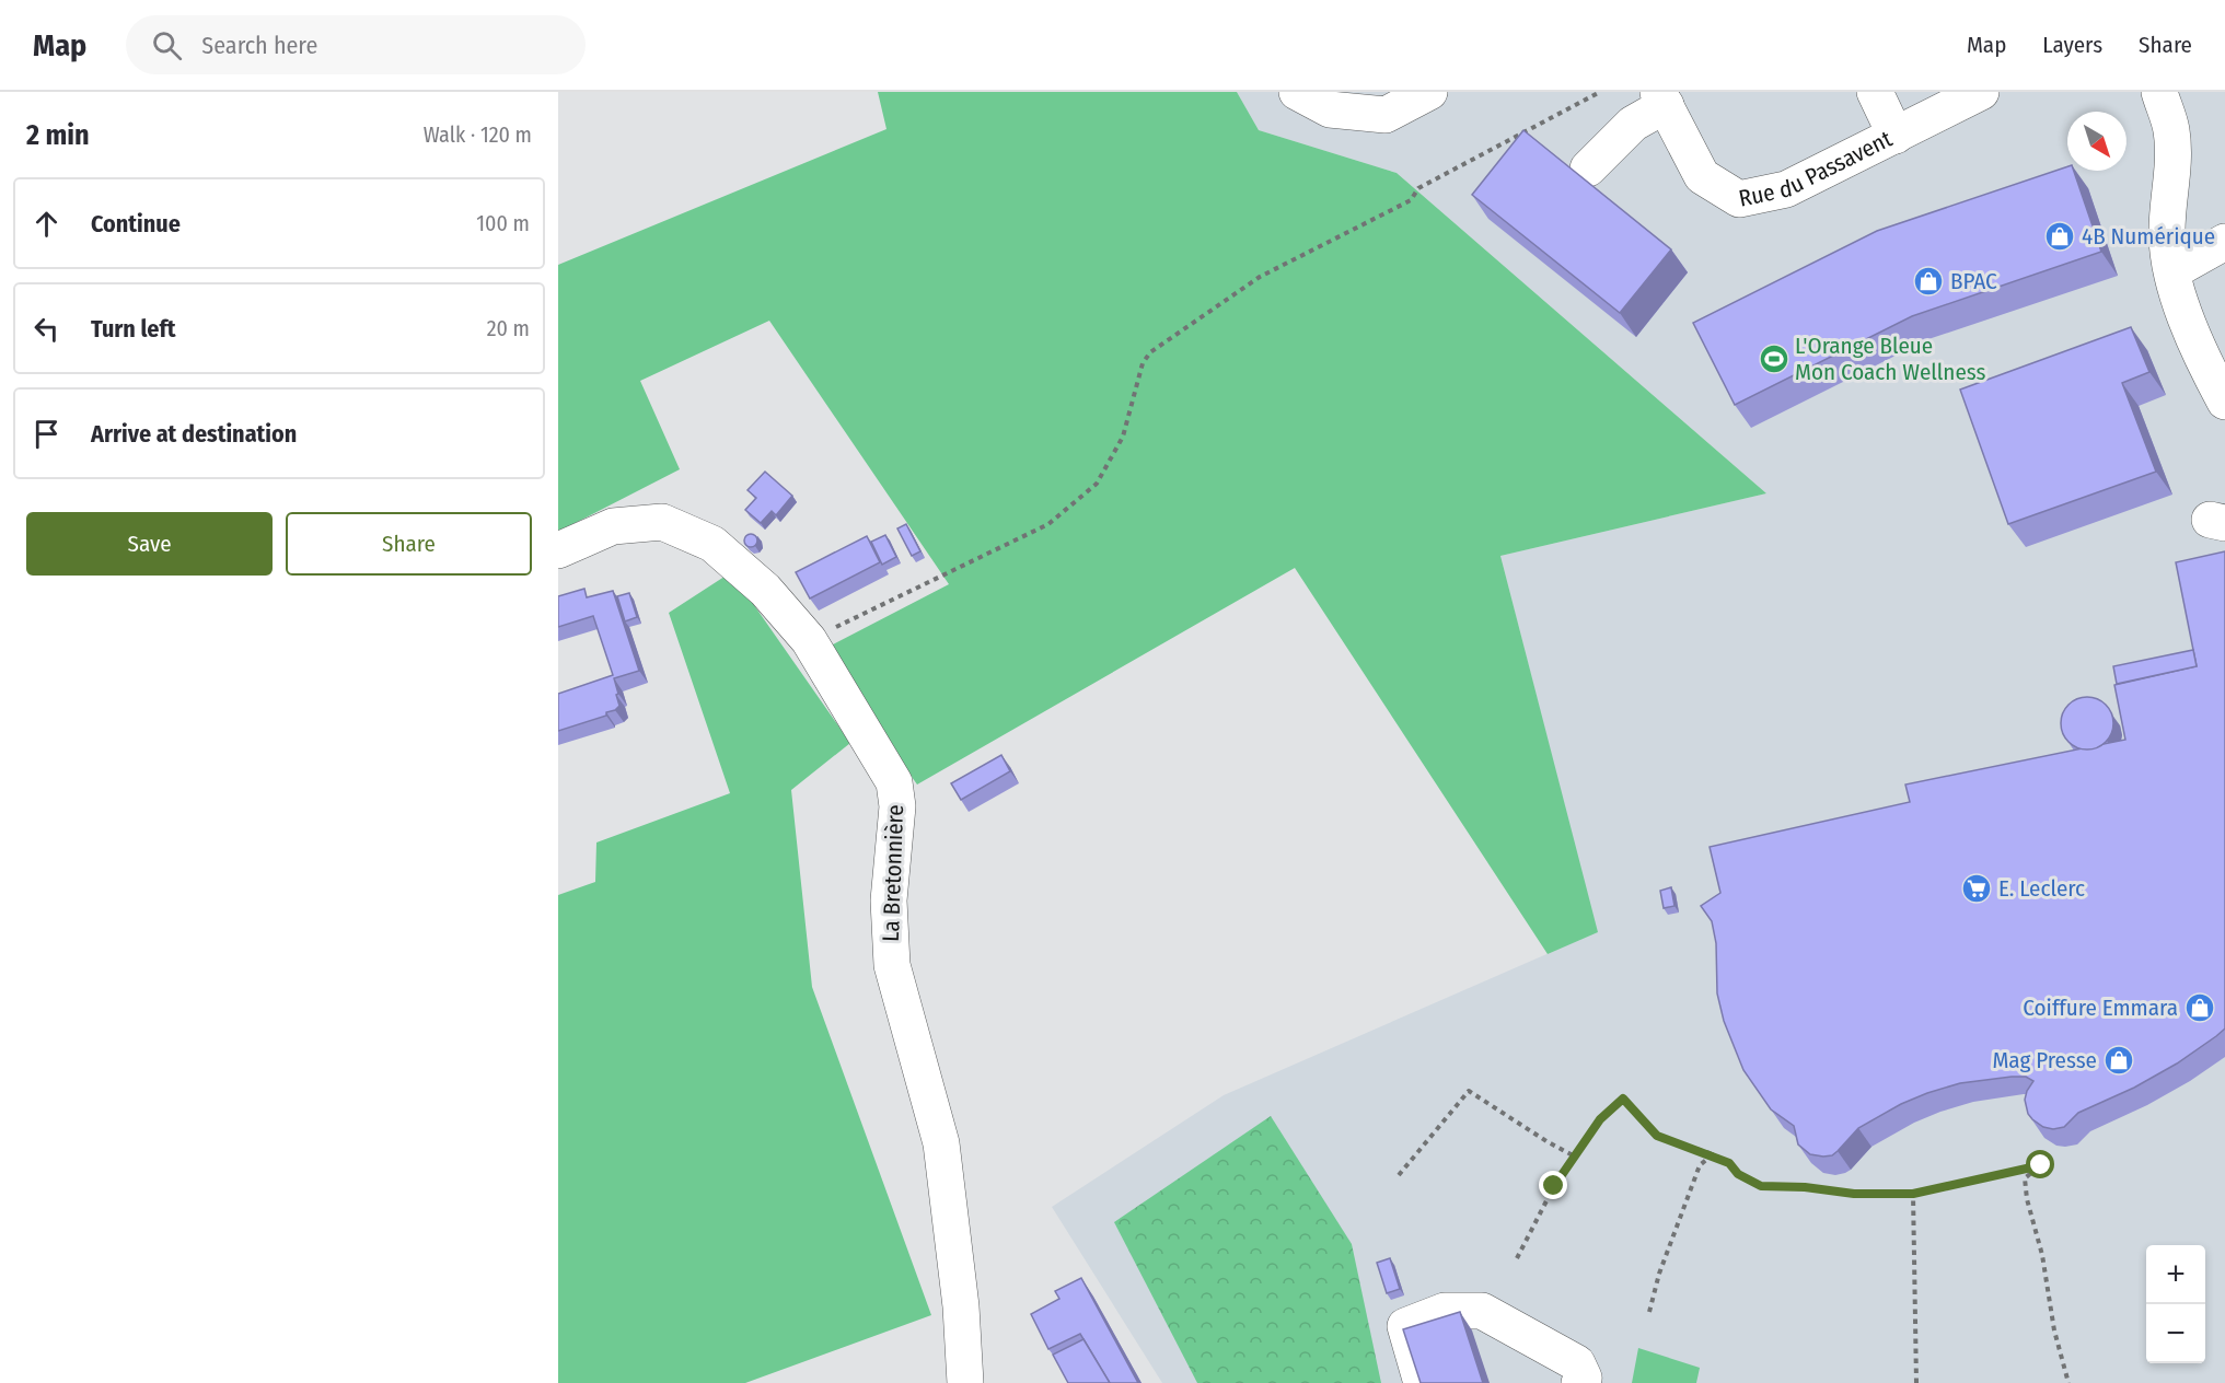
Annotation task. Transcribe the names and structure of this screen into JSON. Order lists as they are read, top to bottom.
{
  "streets": {
    "street": ["Rue du Passavent", "La Bretonnière"]
  },
  "places": {
    "shop": [
      "4B Numérique",
      "BPAC",
      "Coiffure Emmara",
      "Mag Presse"
    ],
    "sports": ["L'Orange Bleue Mon Coach Wellness"],
    "supermarket": ["E. Leclerc"]
  },
  "north": "bottom right",
  "page": {
    "header": "Map",
    "search": "Search here",
    "nav": ["Map", "Layers", "Share"],
    "heading": ["2 min", "Walk · 120 m"],
    "list": [
      ["Continue", "100 m"],
      ["Turn left", "20 m"],
      "Arrive at destination"
    ],
    "buttons": ["Save", "Share"],
    "map_buttons": ["+", "−"]
  }
}
